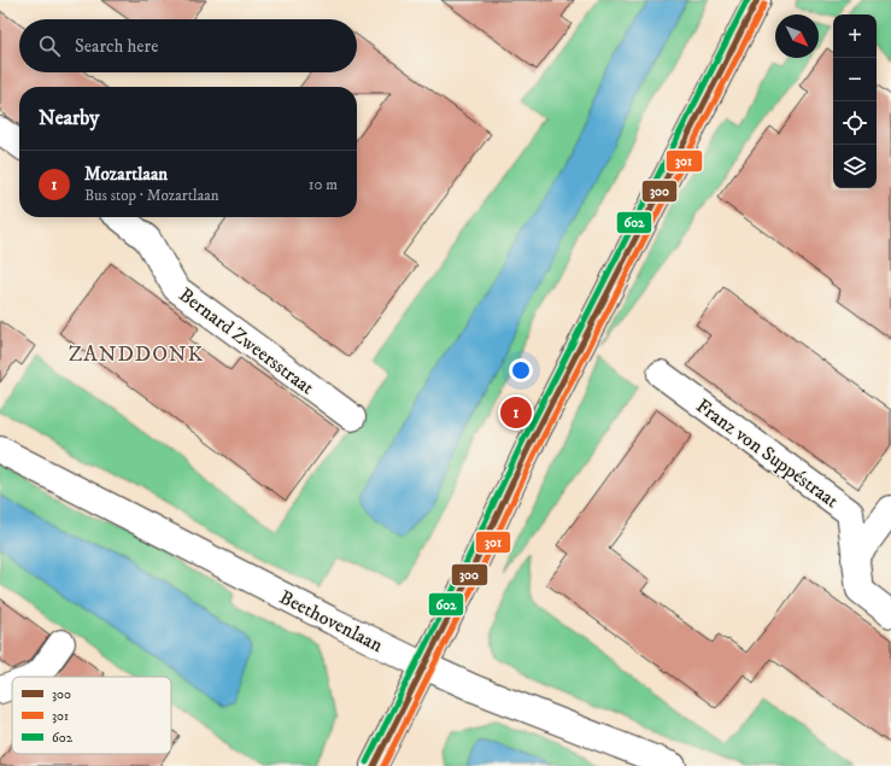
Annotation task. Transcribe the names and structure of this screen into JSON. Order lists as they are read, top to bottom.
{
  "streets": {
    "street": ["Bernard Zweersstraat", "Franz von Suppéstraat", "Beethovenlaan"]
  },
  "districts": ["ZANDDONK"],
  "lines": ["transit line 300", "transit line 602", "transit line 301"],
  "legend": ["300", "301", "602"],
  "north": "bottom right",
  "page": {
    "map_buttons": ["+", "−"],
    "search": "Search here",
    "heading": "Nearby",
    "list": [
      {
        "mark": "1",
        "name": "Mozartlaan",
        "note": "Bus stop · Mozartlaan",
        "value": "10 m"
      }
    ],
    "pins": "1"
  }
}
